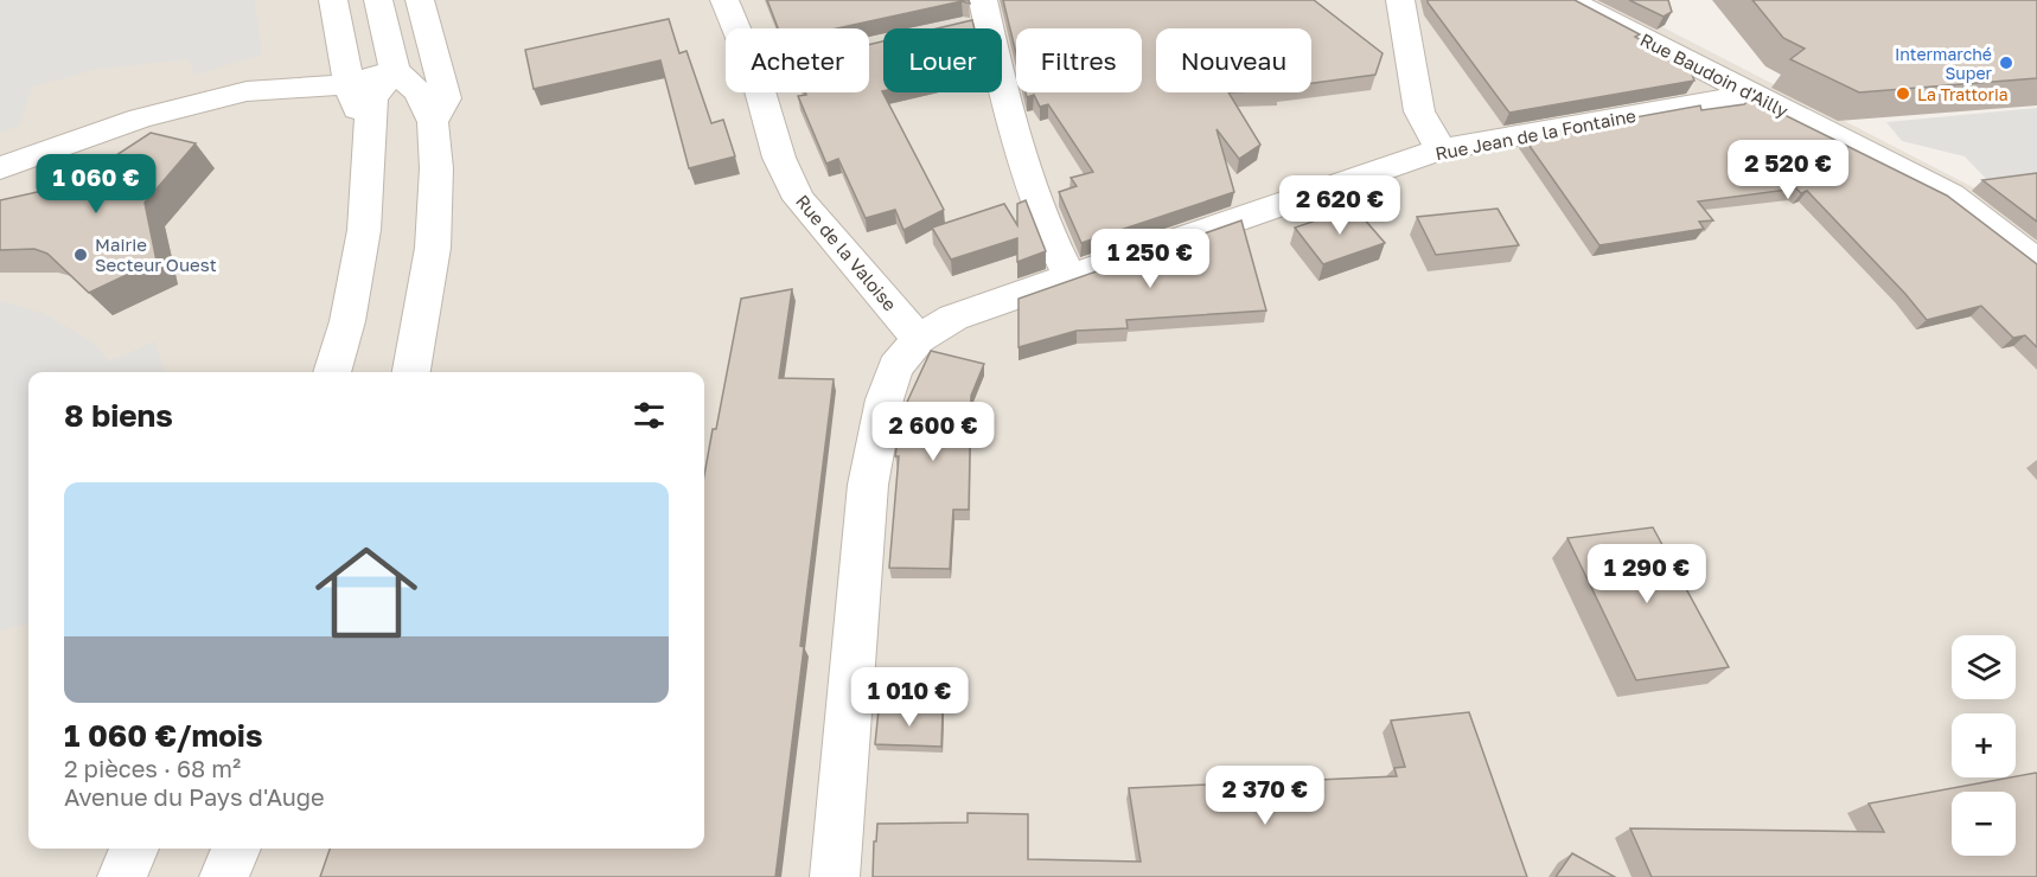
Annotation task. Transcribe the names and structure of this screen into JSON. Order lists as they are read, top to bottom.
{
  "streets": {
    "street": ["Rue Baudoin d'Ailly", "Rue Jean de la Fontaine", "Rue de la Valoise"]
  },
  "crossings": [
    ["Rue Baudoin d'Ailly", "Rue Jean de la Fontaine"],
    ["Rue Jean de la Fontaine", "Rue de la Valoise"]
  ],
  "places": ["Intermarché Super", "La Trattoria", "Mairie Secteur Ouest"],
  "page": {
    "chip": [
      "Acheter",
      "Louer",
      "Filtres",
      "Nouveau"
    ],
    "price": [
      "2 520 €",
      "1 060 €",
      "2 620 €",
      "1 250 €",
      "2 600 €",
      "1 290 €",
      "1 010 €",
      "2 370 €"
    ],
    "heading": "8 biens",
    "list": [
      {
        "name": "1 060 €/mois",
        "note": "2 pièces · 68 m² · Avenue du Pays d'Auge"
      }
    ],
    "map_buttons": ["+", "−"]
  }
}
